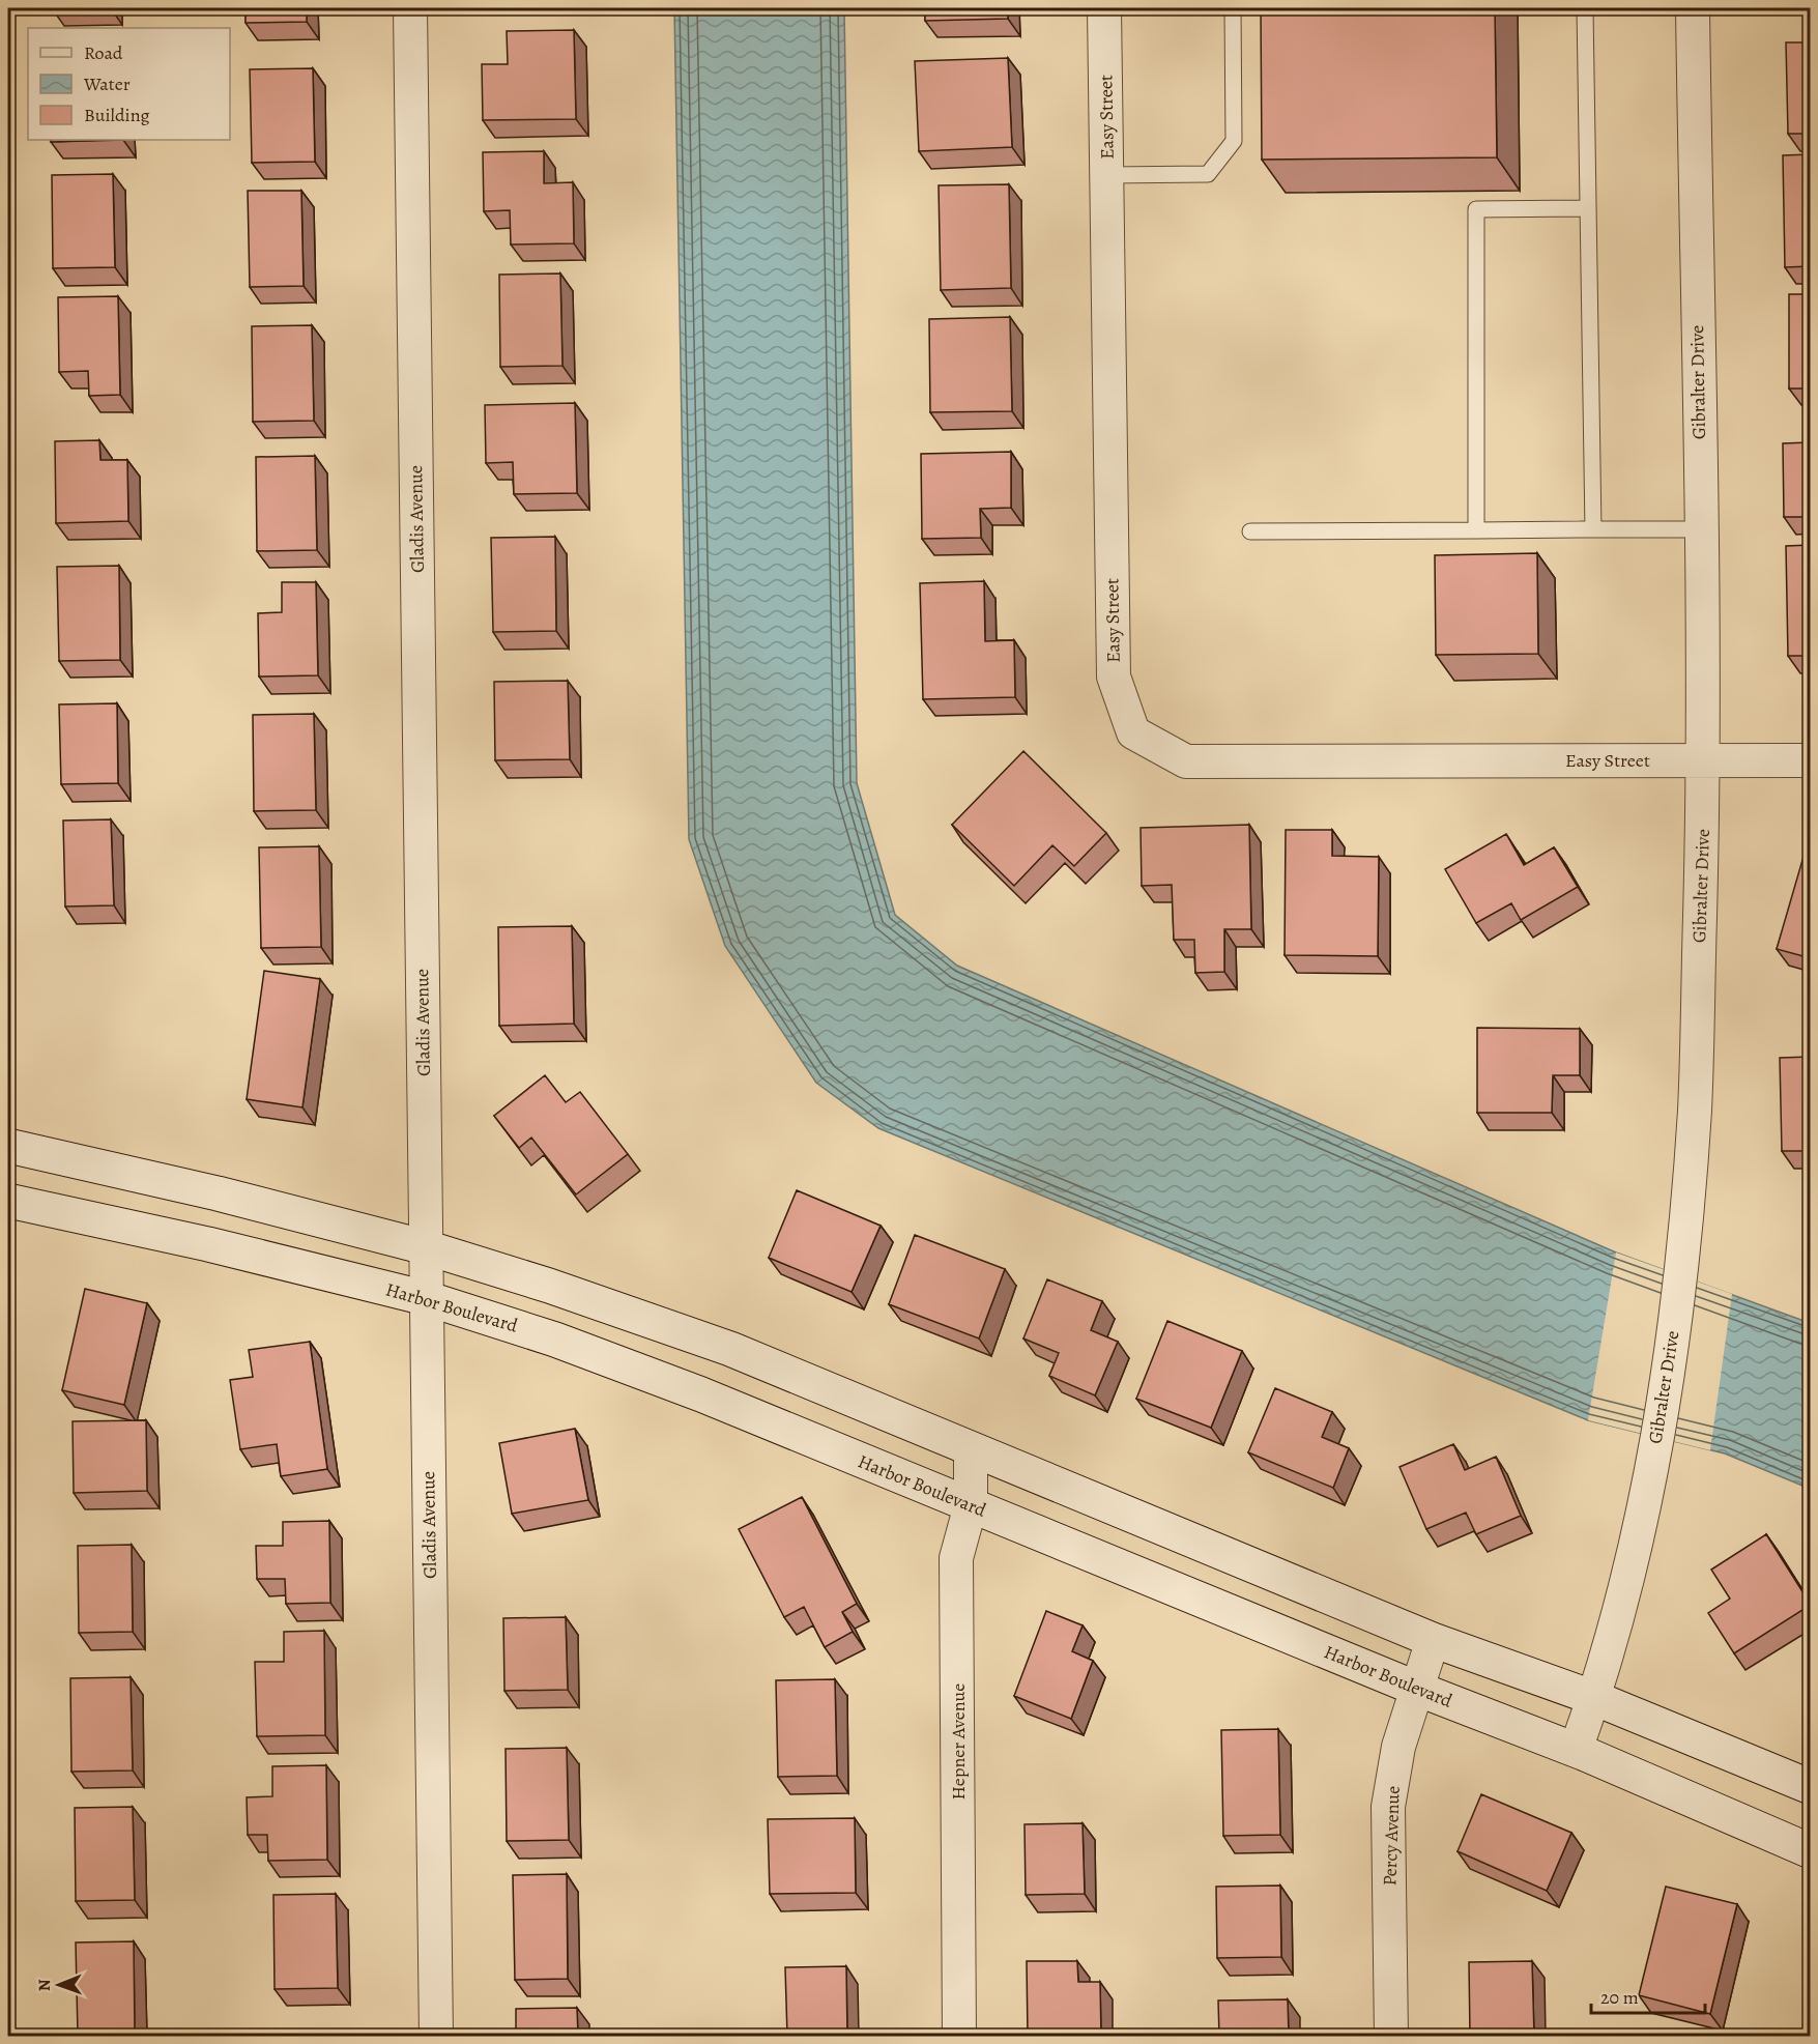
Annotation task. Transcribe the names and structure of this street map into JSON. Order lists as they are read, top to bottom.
{
  "streets": {
    "street": [
      "Easy Street",
      "Gibralter Drive",
      "Gladis Avenue",
      "Harbor Boulevard",
      "Hepner Avenue",
      "Percy Avenue"
    ]
  },
  "crossings": [
    ["Easy Street", "Gibralter Drive"],
    ["Gibralter Drive", "Harbor Boulevard"],
    ["Gladis Avenue", "Harbor Boulevard"],
    ["Harbor Boulevard", "Hepner Avenue"],
    ["Harbor Boulevard", "Percy Avenue"]
  ],
  "legend": ["Road", "Water", "Building"],
  "scale_bar": "20 m",
  "north": "left"
}
